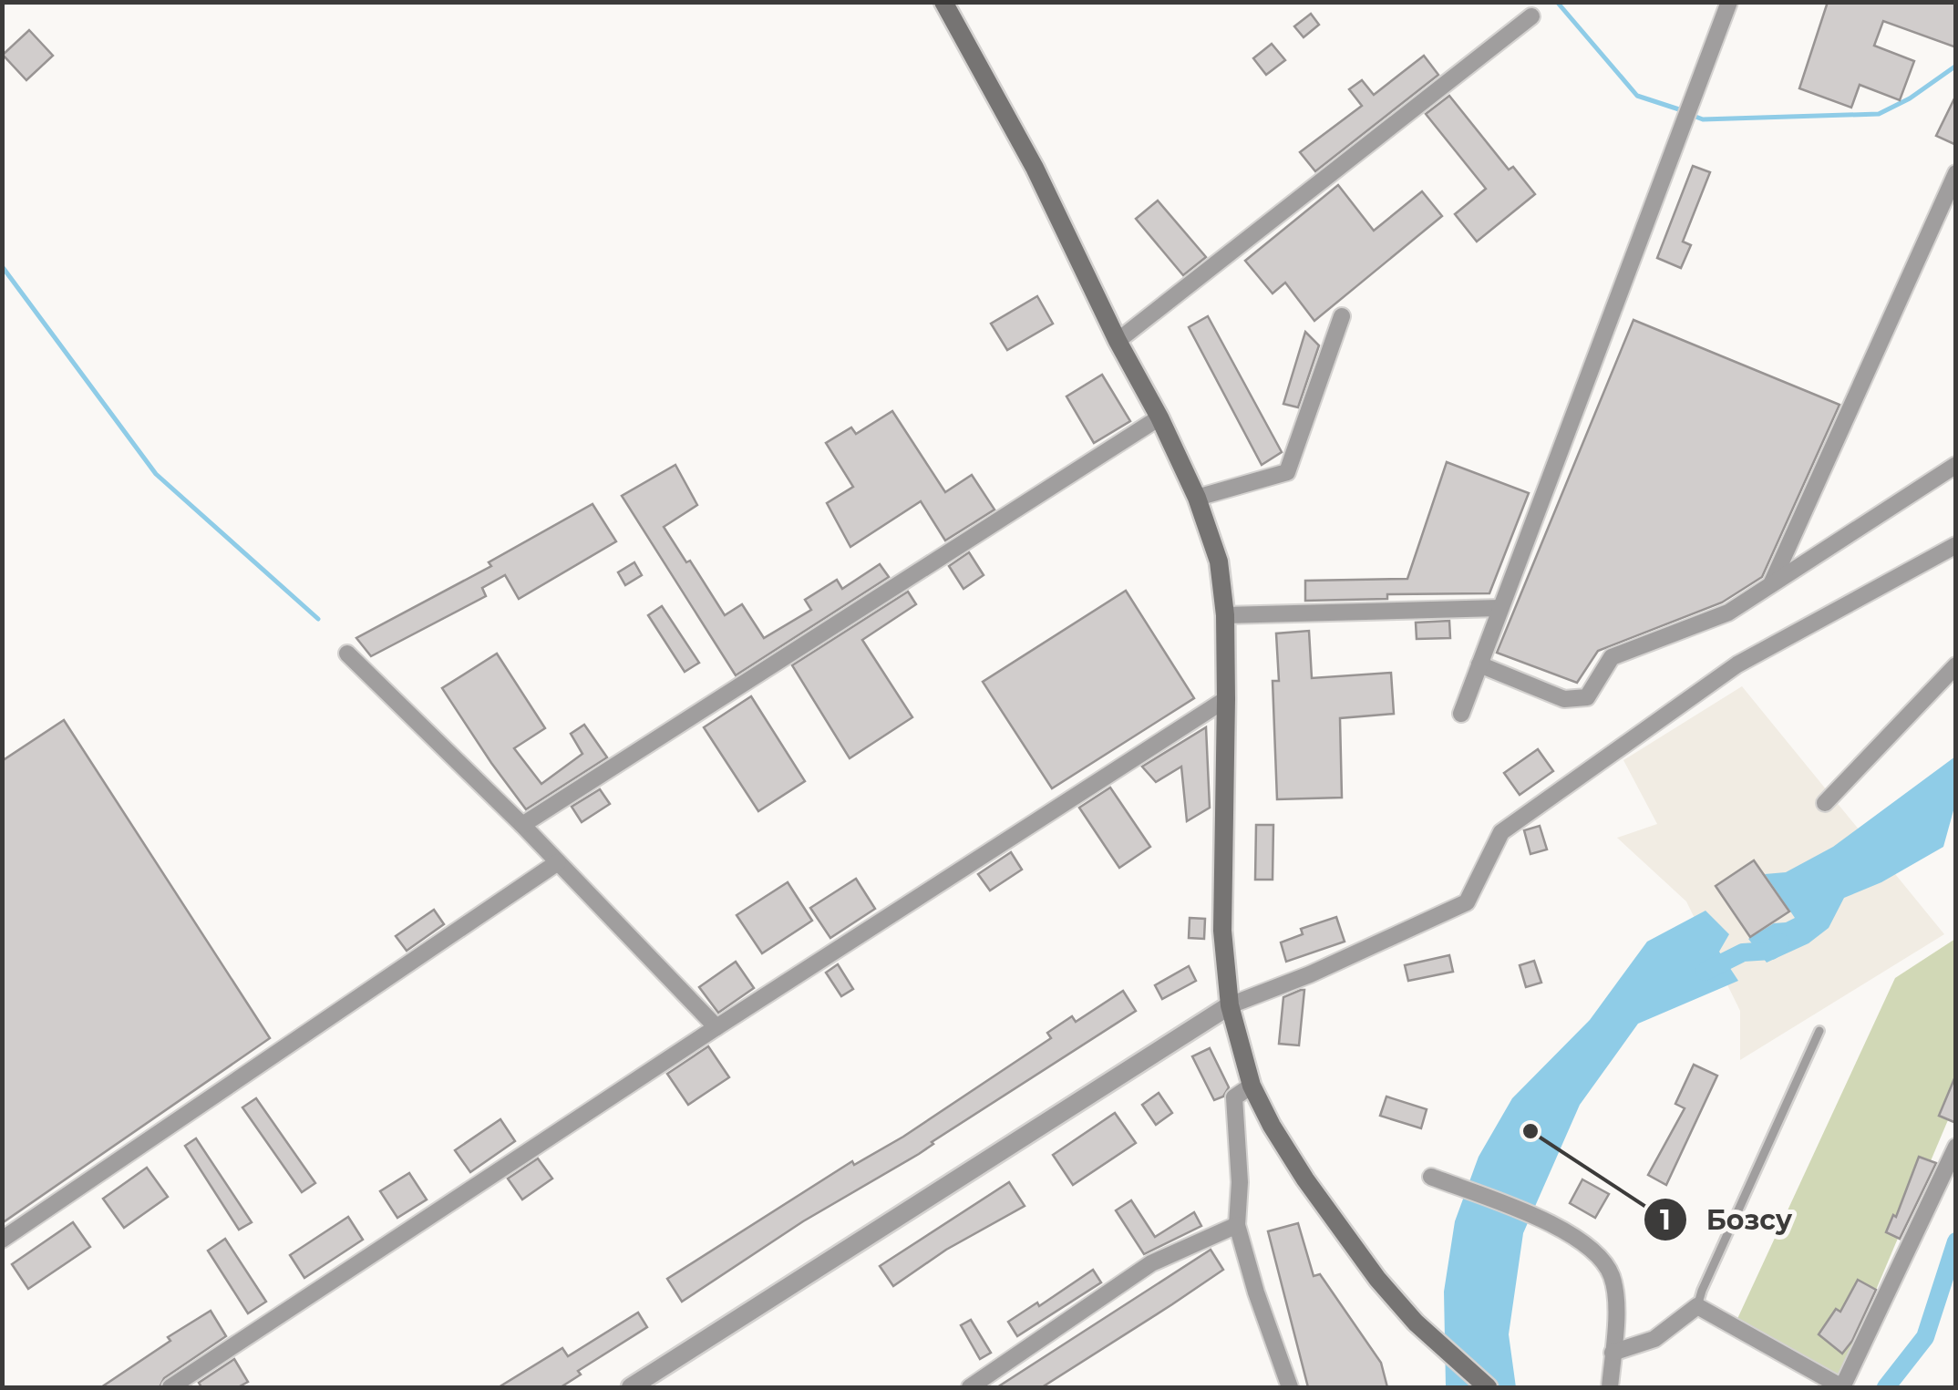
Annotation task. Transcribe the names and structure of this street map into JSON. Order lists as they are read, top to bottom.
{
  "places": ["Бозсу"]
}
